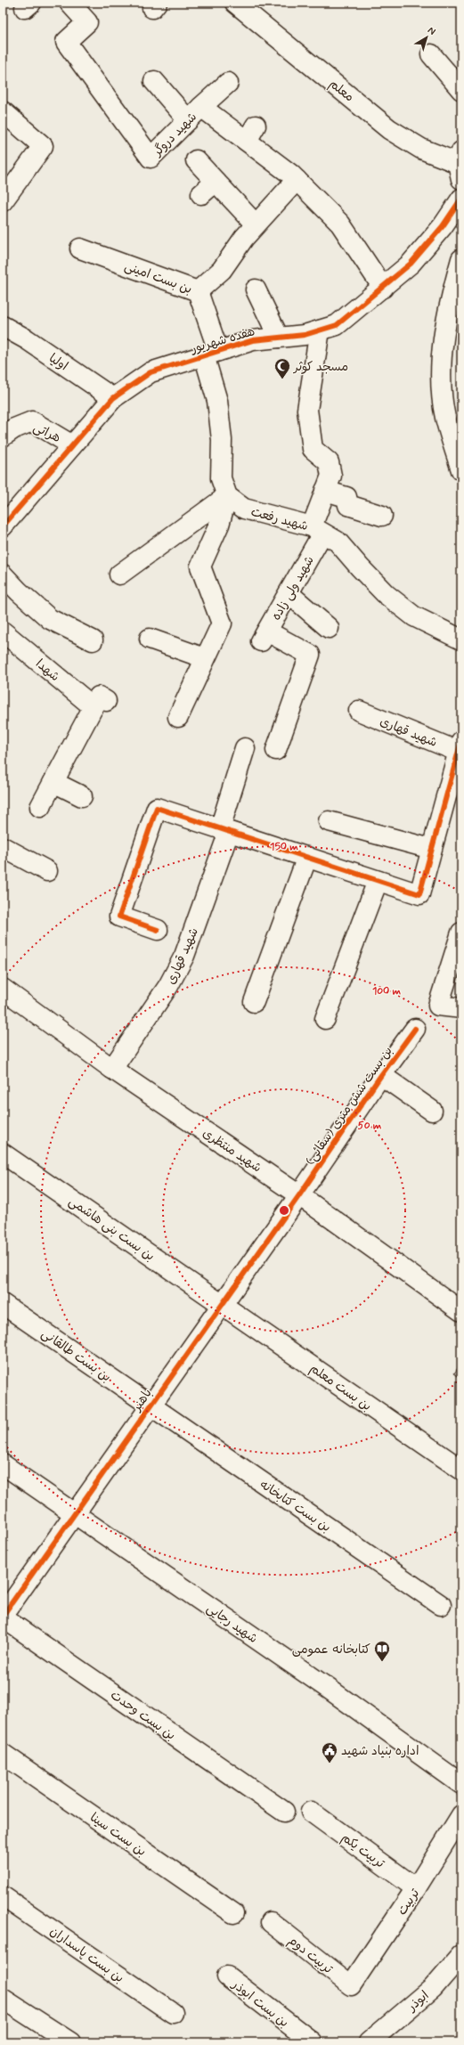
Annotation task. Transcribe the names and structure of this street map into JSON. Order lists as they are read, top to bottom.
{
  "streets": {
    "street": [
      "معلم",
      "شهید دروگر",
      "بن بست امینی",
      "هفده شهریور",
      "اولیا",
      "هراتی",
      "شهید رفعت",
      "شهید ولی زاده",
      "شهدا",
      "شهید قهاری",
      "بن بست شش متری (سقائی)",
      "شهید منتظری",
      "بن بست بنی هاشمی",
      "بن بست طالقانی",
      "بن بست معلم",
      "باهنر",
      "بن بست کتابخانه",
      "شهید رجایی",
      "بن بست وحدت",
      "بن بست سینا",
      "تربیت یکم",
      "تربیت",
      "بن بست پاسداران",
      "تربیت دوم",
      "ابوذر",
      "بن بست ابوذر"
    ]
  },
  "crossings": [
    ["شهید دروگر", "هفده شهریور"],
    ["بن بست امینی", "هفده شهریور"],
    ["هفده شهریور", "اولیا"],
    ["هفده شهریور", "هراتی"],
    ["هفده شهریور", "شهید ولی زاده"],
    ["شهید رفعت", "شهید ولی زاده"],
    ["شهید قهاری", "شهید منتظری"],
    ["بن بست شش متری (سقائی)", "شهید منتظری"],
    ["بن بست شش متری (سقائی)", "باهنر"],
    ["شهید منتظری", "باهنر"],
    ["بن بست بنی هاشمی", "بن بست معلم"],
    ["بن بست بنی هاشمی", "باهنر"],
    ["بن بست طالقانی", "باهنر"],
    ["بن بست طالقانی", "بن بست کتابخانه"],
    ["بن بست معلم", "باهنر"],
    ["باهنر", "بن بست کتابخانه"],
    ["باهنر", "شهید رجایی"],
    ["باهنر", "بن بست وحدت"],
    ["تربیت یکم", "تربیت"],
    ["تربیت", "تربیت دوم"]
  ],
  "places": {
    "mosque": ["مسجد کوثر"],
    "library": ["کتابخانه عمومی"],
    "public building": ["اداره بنیاد شهید"]
  },
  "north": "top right",
  "rings": ["150 m", "100 m", "50 m"]
}
